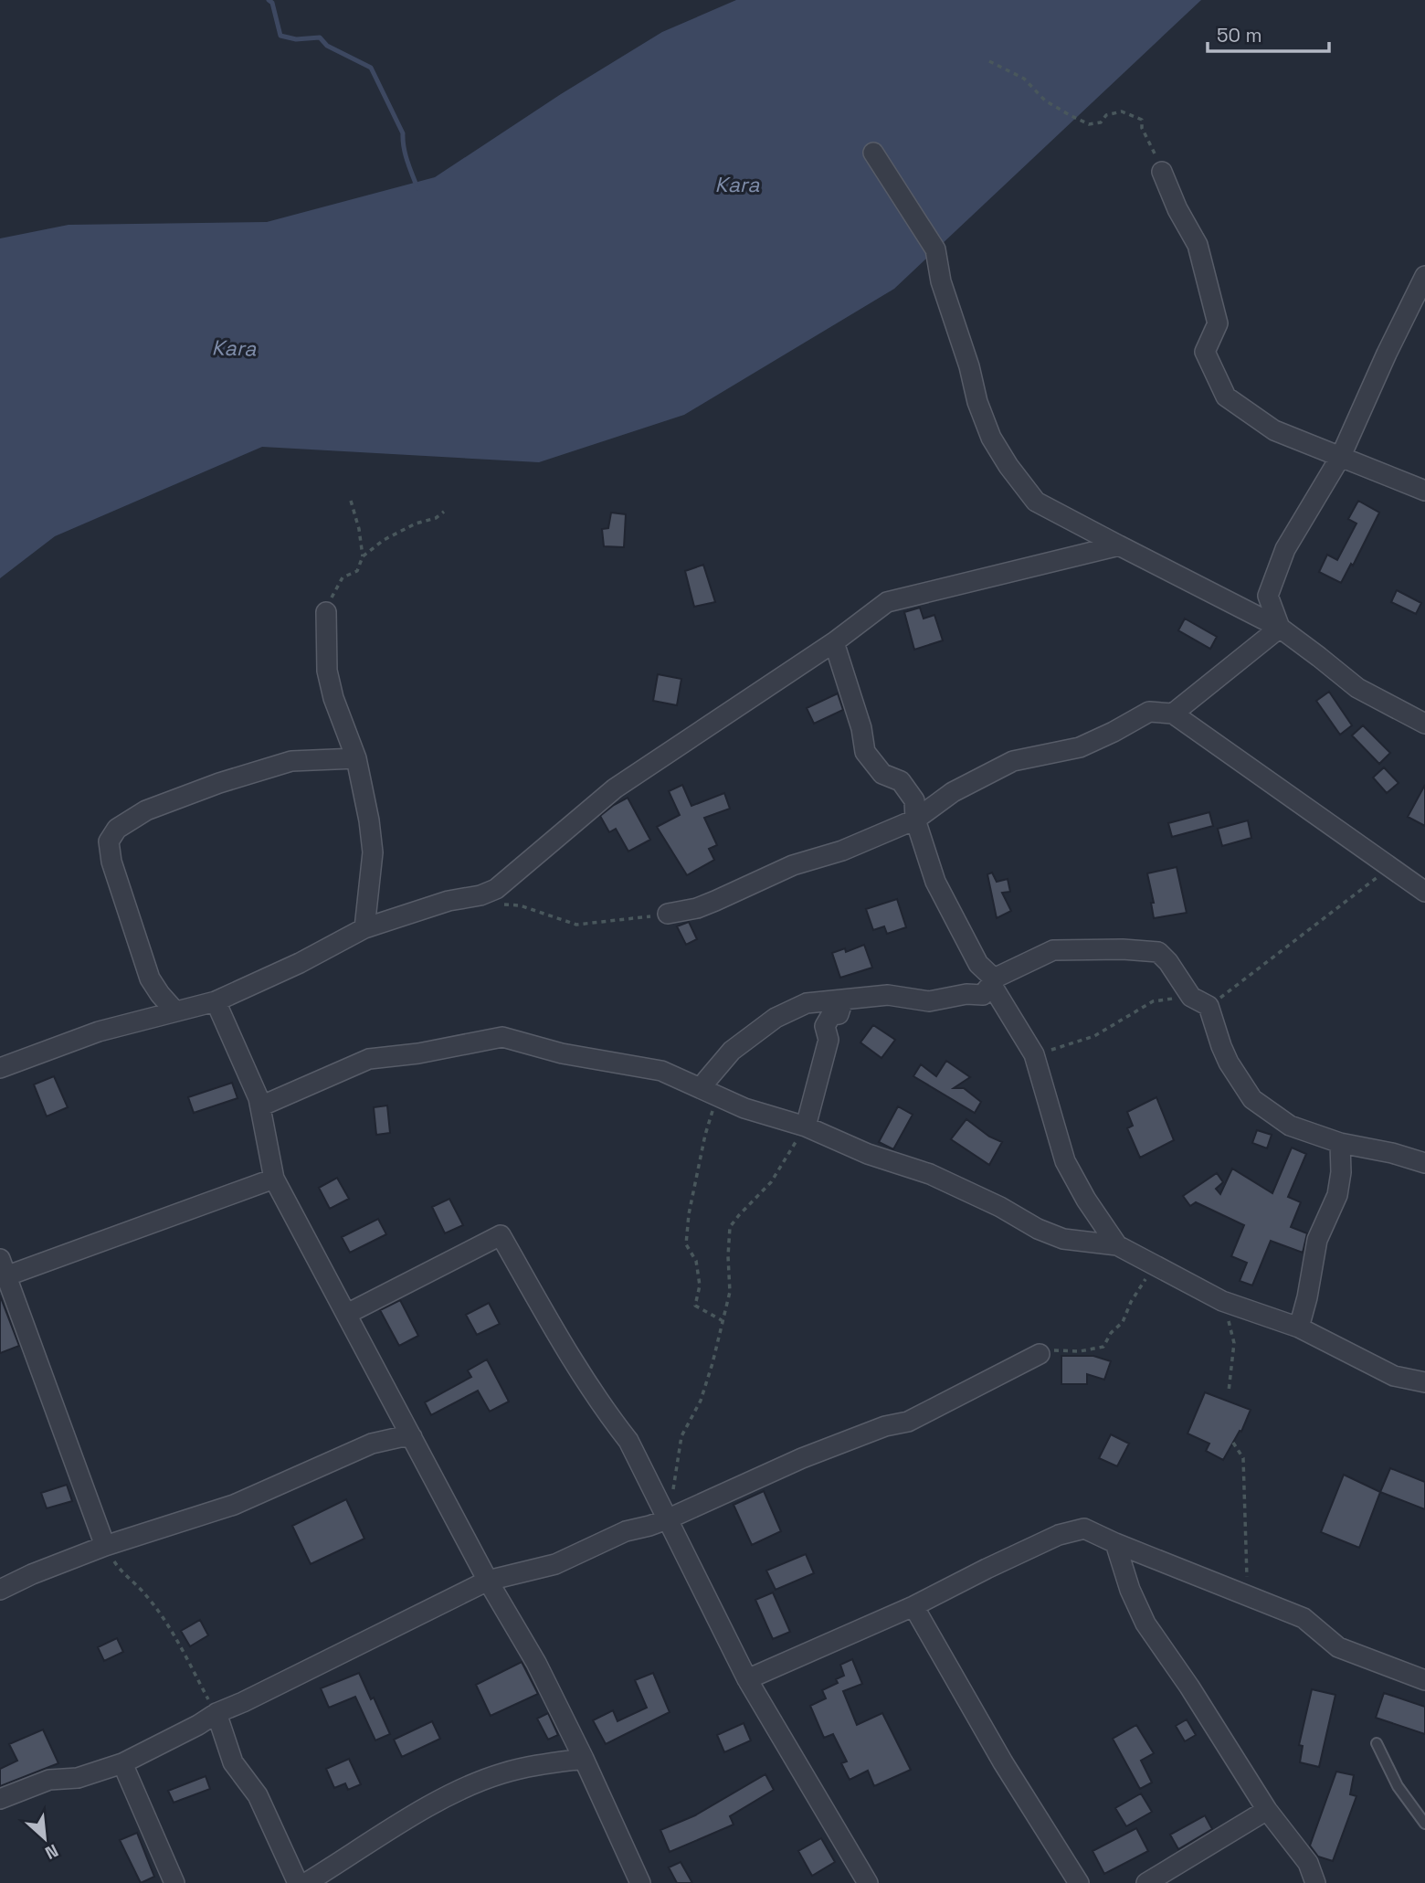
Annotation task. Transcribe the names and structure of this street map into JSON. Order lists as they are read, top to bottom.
{
  "water": ["Kara"],
  "scale_bar": "50 m",
  "north": "bottom right"
}
